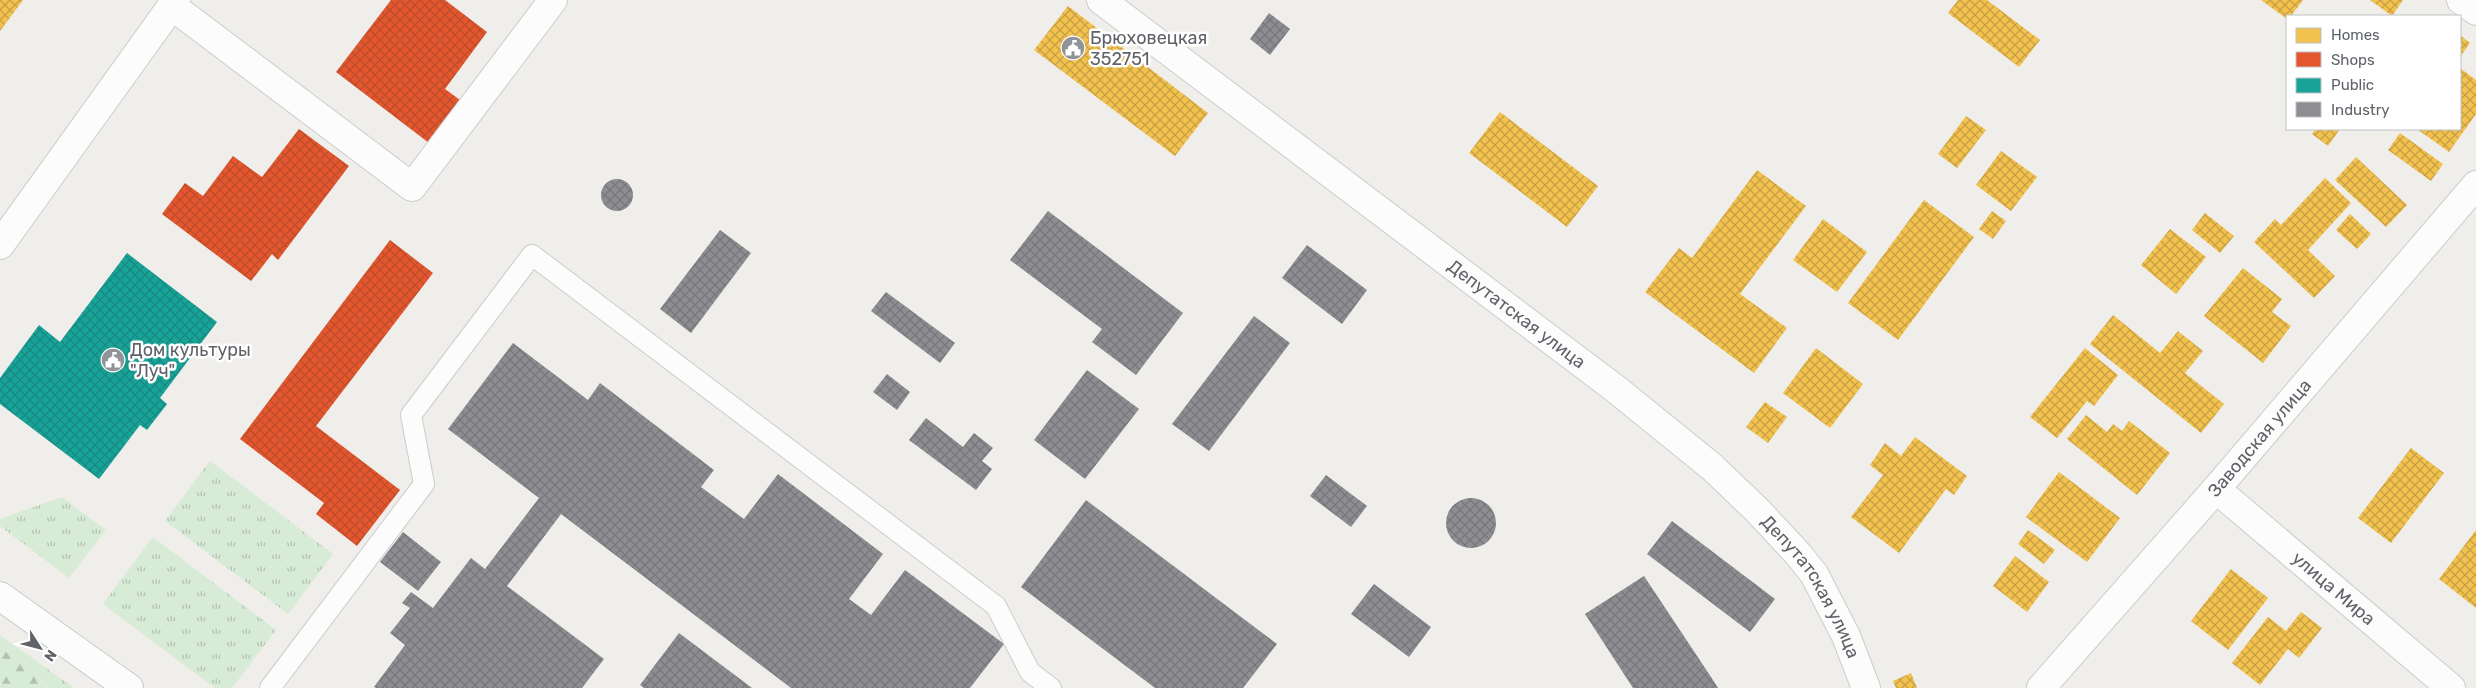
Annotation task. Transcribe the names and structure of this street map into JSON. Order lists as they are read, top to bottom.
{
  "streets": {
    "street": ["Депутатская улица", "Заводская улица", "улица Мира"]
  },
  "crossings": [
    ["Заводская улица", "улица Мира"]
  ],
  "places": {
    "public building": ["Брюховецкая 352751", "Дом культуры \"Луч\""]
  },
  "legend": [
    "Homes",
    "Shops",
    "Public",
    "Industry"
  ],
  "north": "bottom right"
}
